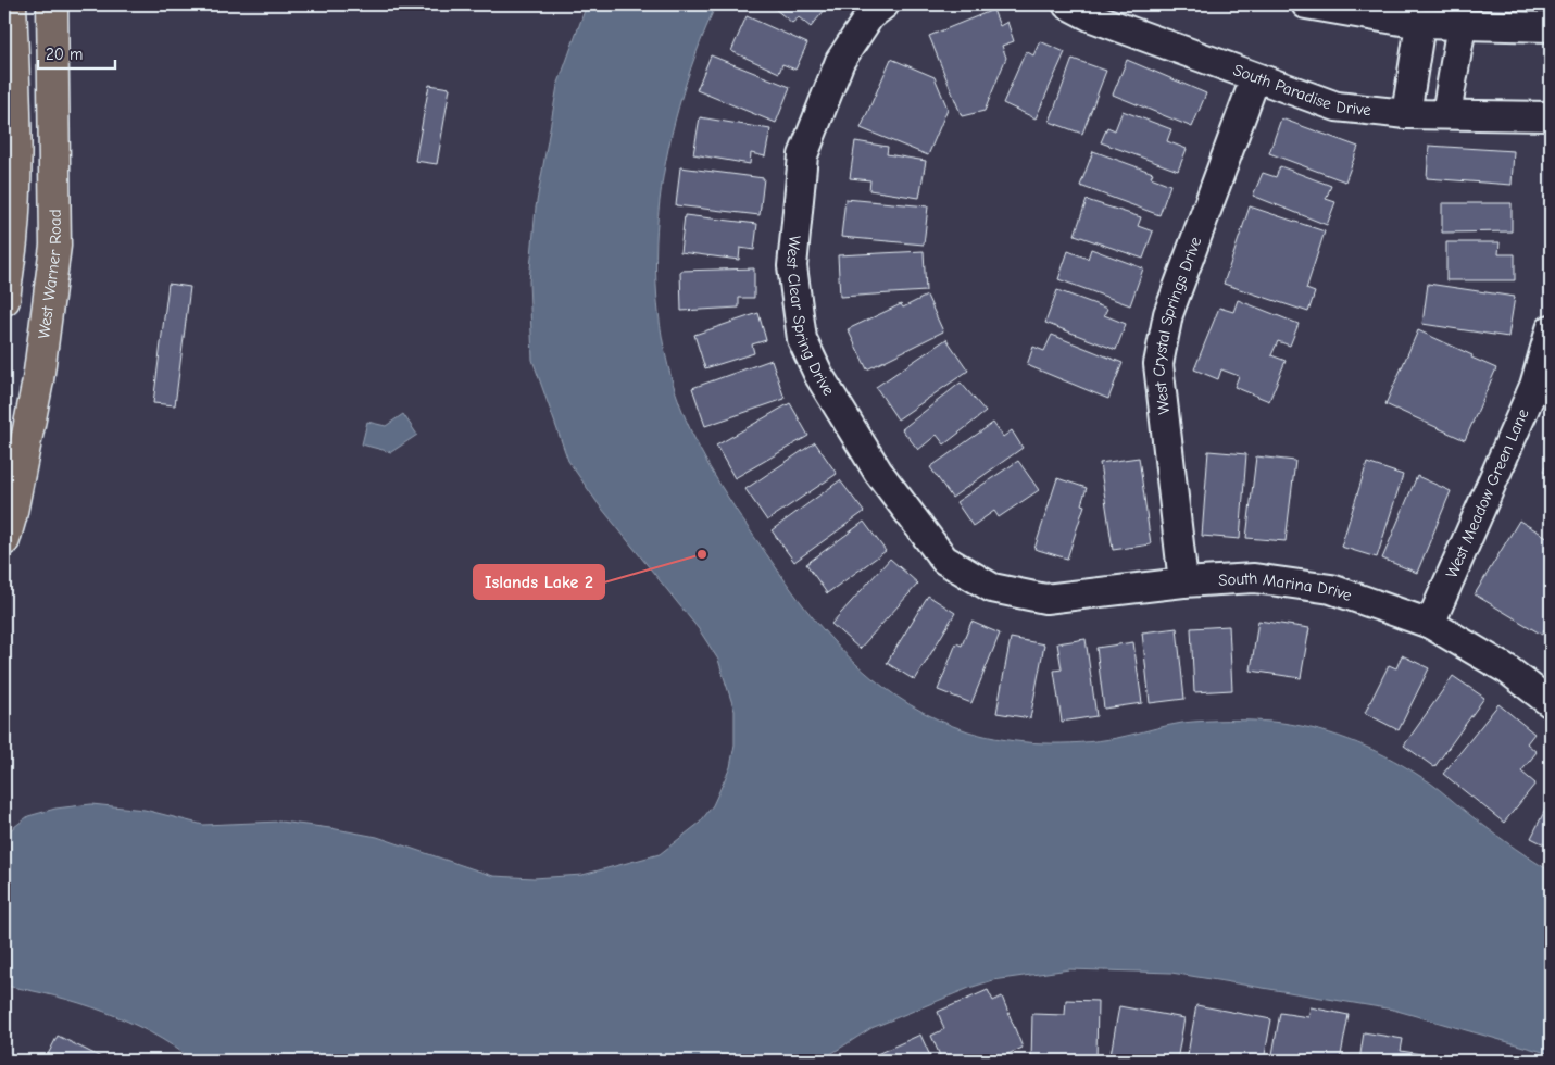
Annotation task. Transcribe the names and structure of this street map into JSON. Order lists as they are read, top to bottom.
{
  "streets": {
    "main road": ["West Warner Road"],
    "street": [
      "South Paradise Drive",
      "West Clear Spring Drive",
      "West Crystal Springs Drive",
      "West Meadow Green Lane",
      "South Marina Drive"
    ]
  },
  "crossings": [
    ["South Paradise Drive", "West Crystal Springs Drive"],
    ["West Clear Spring Drive", "South Marina Drive"],
    ["West Crystal Springs Drive", "South Marina Drive"],
    ["West Meadow Green Lane", "South Marina Drive"]
  ],
  "places": ["Islands Lake 2"],
  "scale_bar": "20 m"
}
